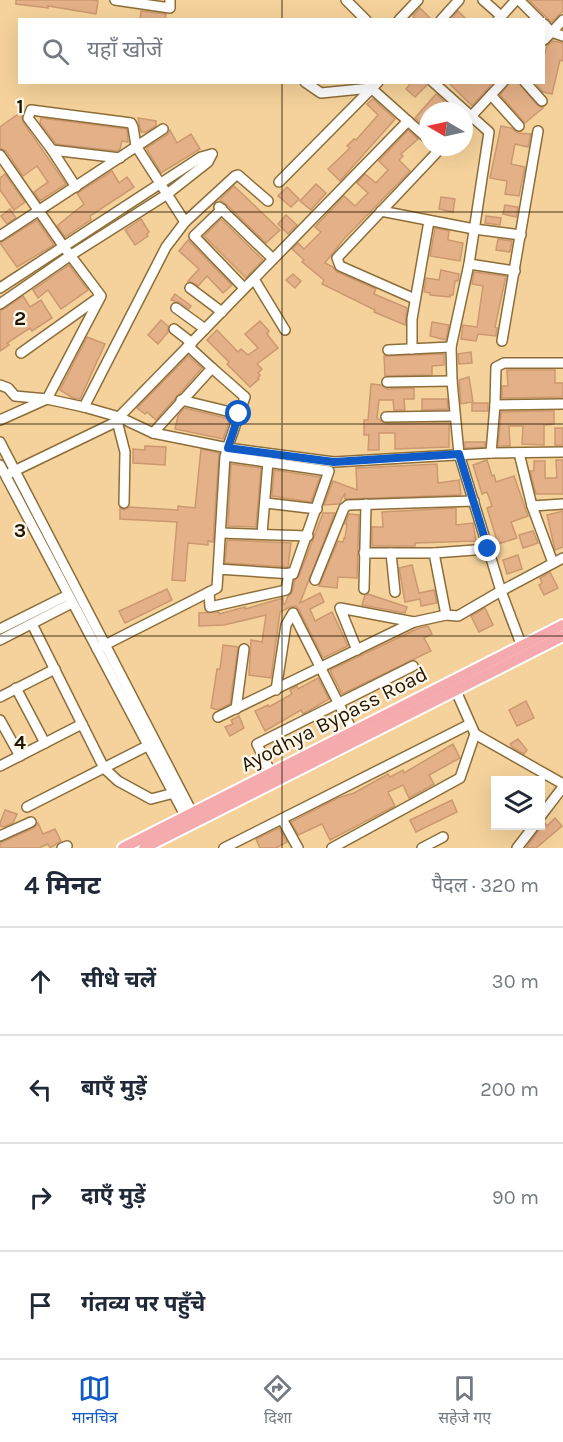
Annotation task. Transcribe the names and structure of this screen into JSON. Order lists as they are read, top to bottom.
{
  "streets": {
    "main road": ["Ayodhya Bypass Road"]
  },
  "north": "left",
  "page": {
    "search": "यहाँ खोजें",
    "heading": ["4 मिनट", "पैदल · 320 m"],
    "list": [
      ["सीधे चलें", "30 m"],
      ["बाएँ मुड़ें", "200 m"],
      ["दाएँ मुड़ें", "90 m"],
      "गंतव्य पर पहुँचे"
    ],
    "nav": ["मानचित्र", "दिशा", "सहेजे गए"]
  },
  "grid": {
    "rows": [
      "1",
      "2",
      "3",
      "4"
    ]
  }
}
